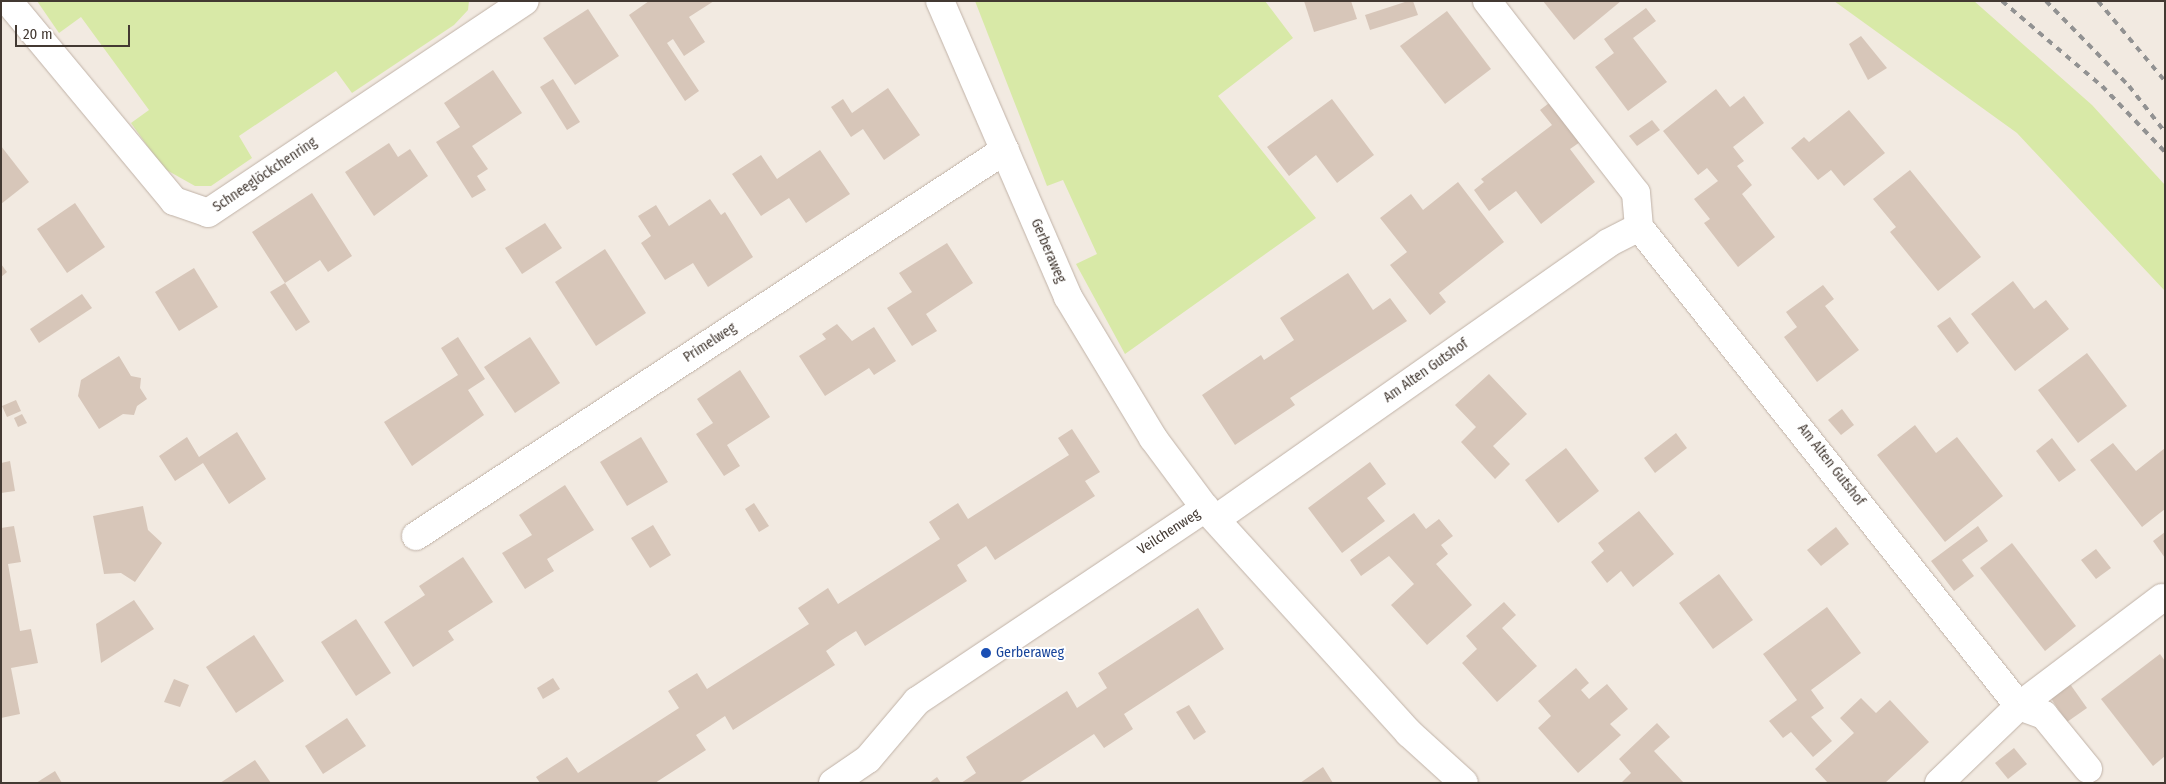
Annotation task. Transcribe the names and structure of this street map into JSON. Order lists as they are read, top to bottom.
{
  "streets": {
    "street": [
      "Schneeglöckchenring",
      "Gerberaweg",
      "Primelweg",
      "Am Alten Gutshof",
      "Veilchenweg"
    ]
  },
  "crossings": [
    ["Gerberaweg", "Primelweg"],
    ["Gerberaweg", "Am Alten Gutshof"],
    ["Gerberaweg", "Veilchenweg"],
    ["Am Alten Gutshof", "Veilchenweg"]
  ],
  "places": ["Gerberaweg"],
  "scale_bar": "20 m"
}
